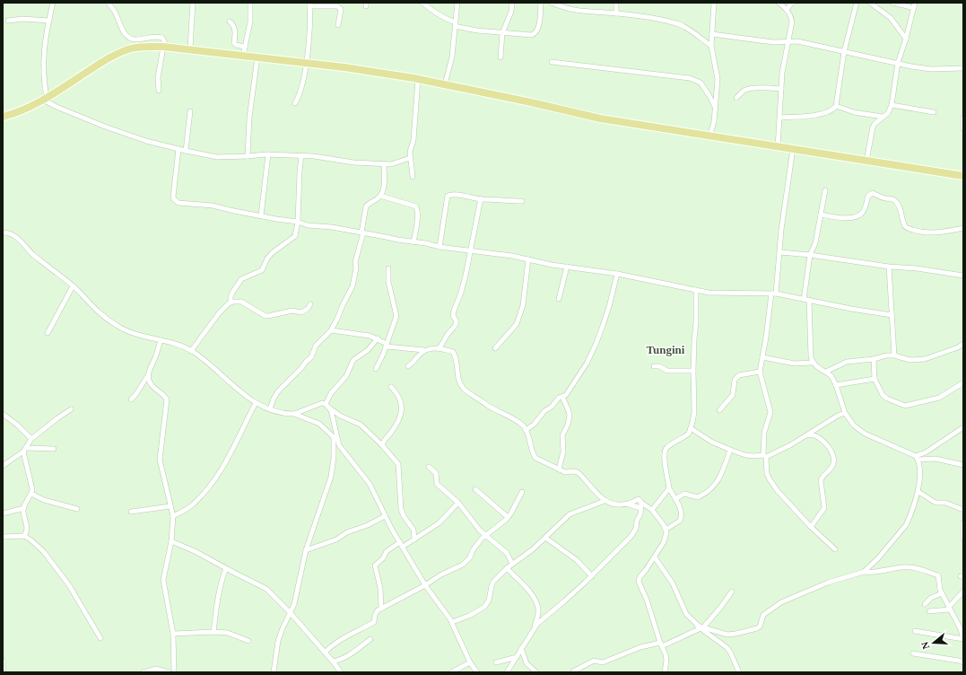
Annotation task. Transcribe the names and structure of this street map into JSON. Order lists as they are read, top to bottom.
{
  "districts": ["Tungini"],
  "north": "left"
}
